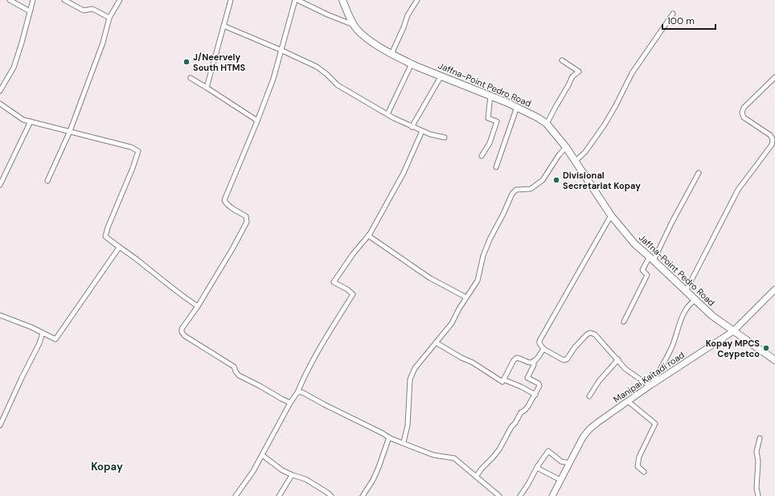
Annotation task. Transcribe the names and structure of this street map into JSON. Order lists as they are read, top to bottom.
{
  "streets": {
    "main road": ["Jaffna-Point Pedro Road", "Manipai Kaitadi road"]
  },
  "crossings": [
    ["Jaffna-Point Pedro Road", "Manipai Kaitadi road"]
  ],
  "districts": ["Kopay"],
  "places": ["J/Neervely South HTMS", "Divisional Secretariat Kopay", "Kopay MPCS Ceypetco"],
  "scale_bar": "100 m"
}
